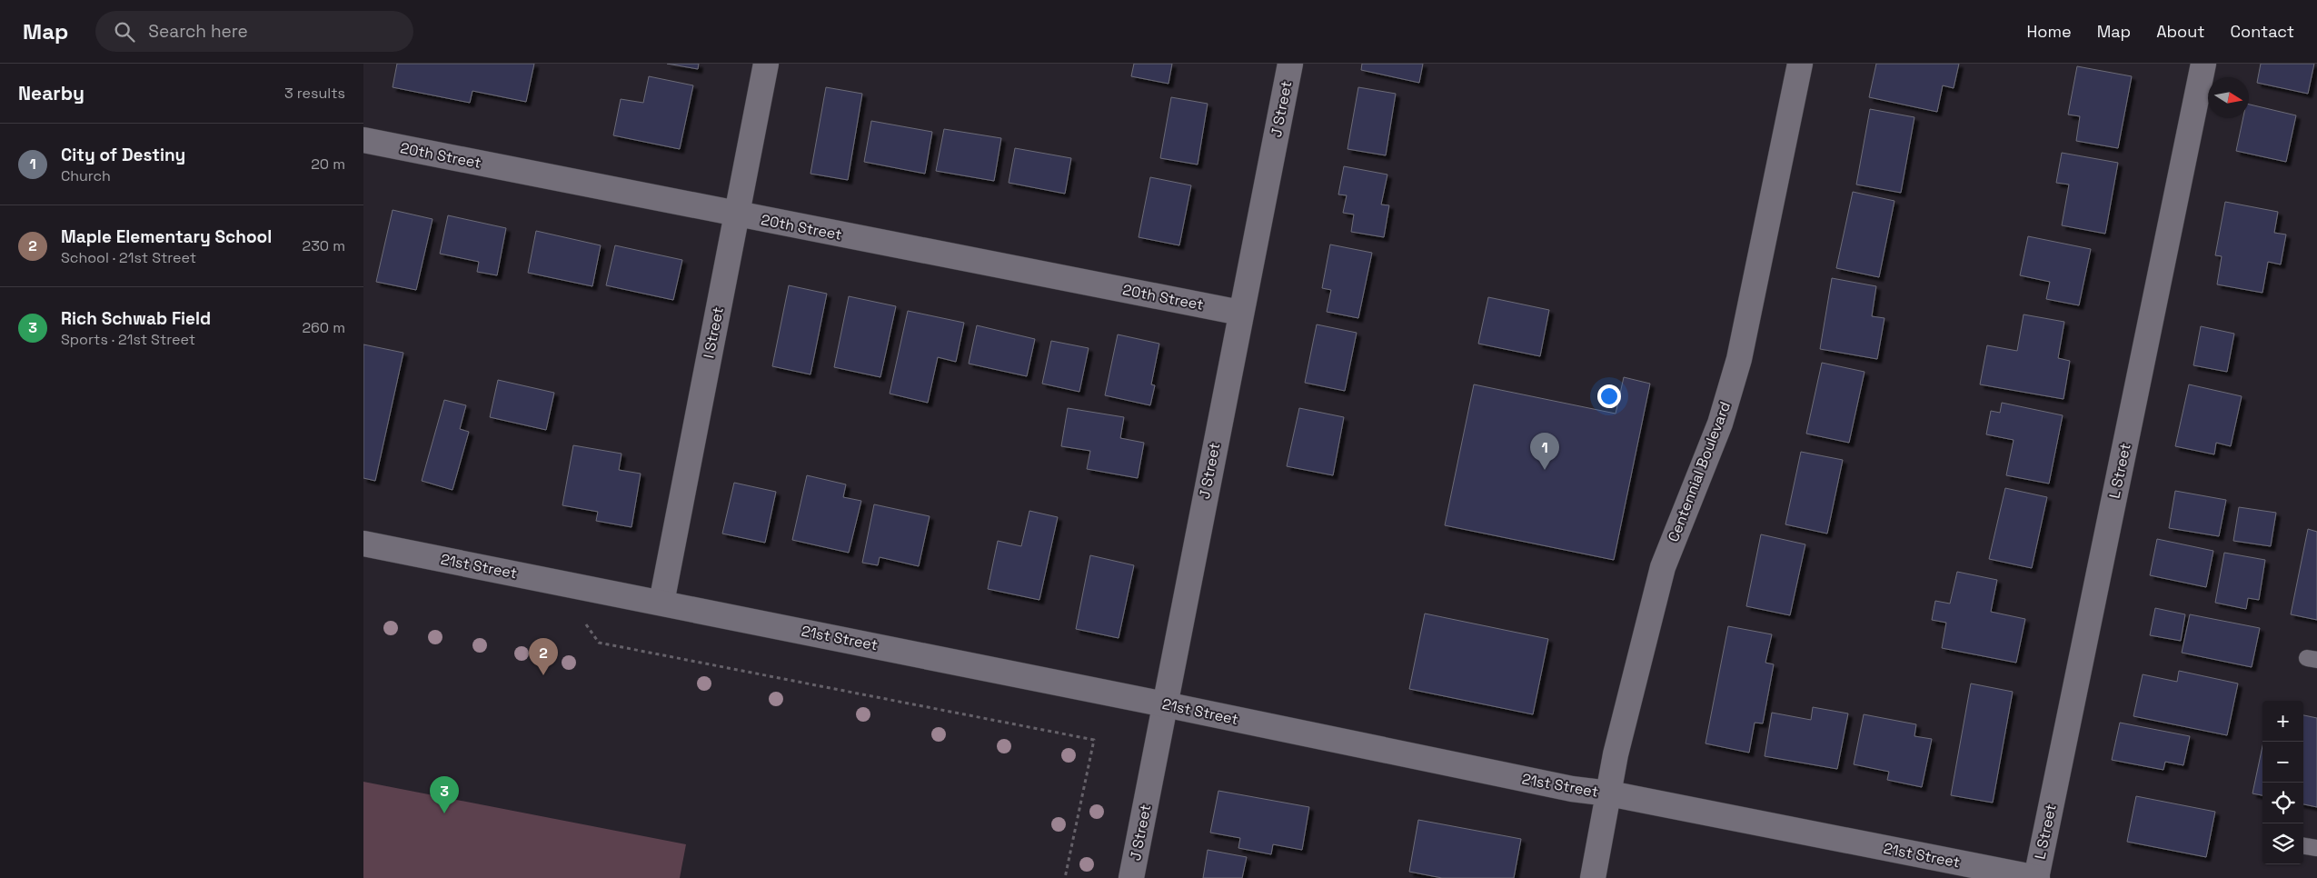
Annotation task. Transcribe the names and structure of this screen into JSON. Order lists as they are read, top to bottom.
{
  "streets": {
    "street": [
      "J Street",
      "20th Street",
      "I Street",
      "L Street",
      "Centennial Boulevard",
      "21st Street"
    ]
  },
  "crossings": [
    ["J Street", "20th Street"],
    ["J Street", "21st Street"],
    ["20th Street", "I Street"],
    ["I Street", "21st Street"],
    ["L Street", "21st Street"],
    ["Centennial Boulevard", "21st Street"]
  ],
  "north": "right",
  "page": {
    "header": "Map",
    "search": "Search here",
    "nav": [
      "Home",
      "Map",
      "About",
      "Contact"
    ],
    "heading": ["Nearby", "3 results"],
    "list": [
      {
        "mark": "1",
        "name": "City of Destiny",
        "note": "Church",
        "value": "20 m"
      },
      {
        "mark": "2",
        "name": "Maple Elementary School",
        "note": "School · 21st Street",
        "value": "230 m"
      },
      {
        "mark": "3",
        "name": "Rich Schwab Field",
        "note": "Sports · 21st Street",
        "value": "260 m"
      }
    ],
    "pins": ["1", "2", "3"],
    "map_buttons": ["+", "−"]
  }
}
